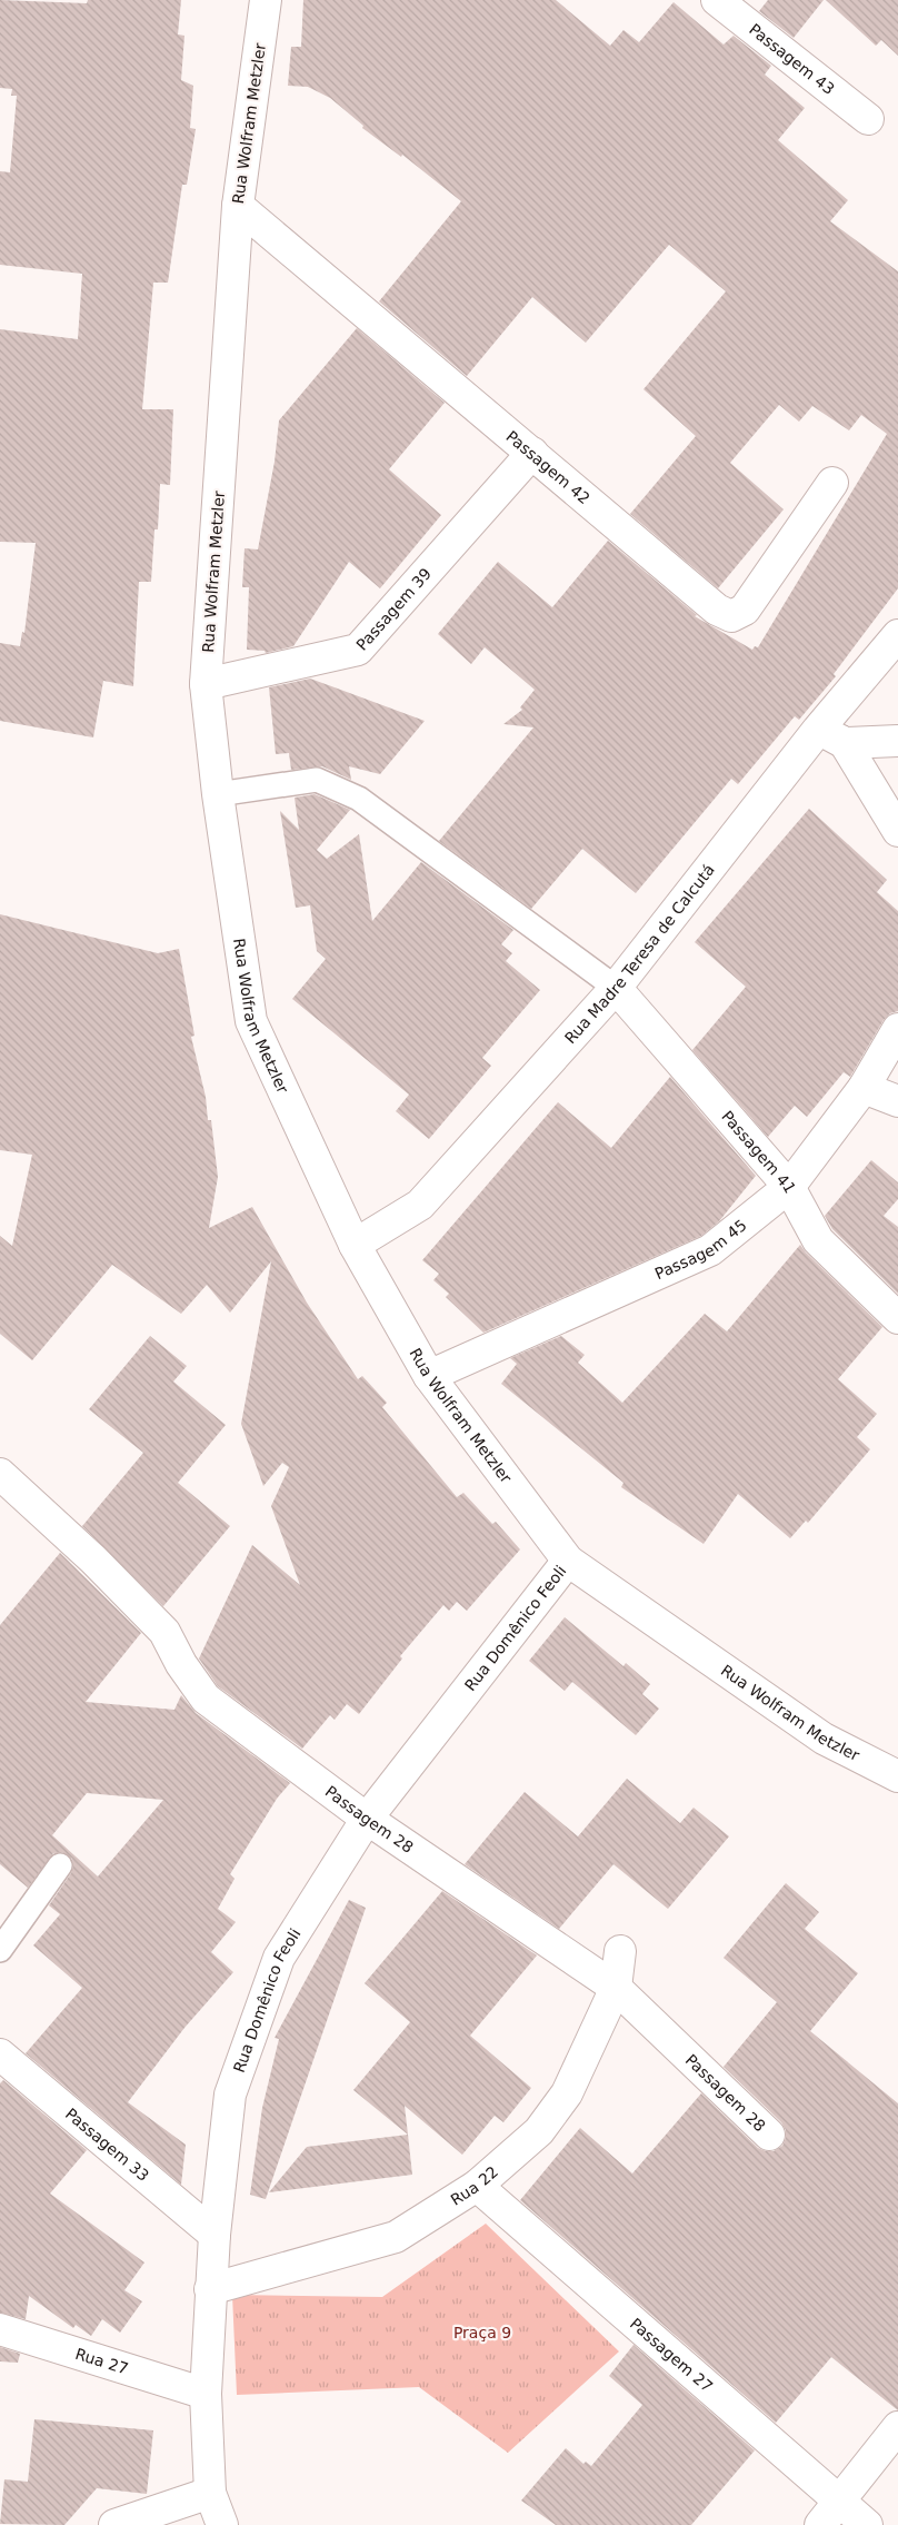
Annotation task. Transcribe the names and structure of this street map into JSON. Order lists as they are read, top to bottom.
{
  "streets": {
    "street": [
      "Passagem 43",
      "Rua Wolfram Metzler",
      "Passagem 42",
      "Passagem 39",
      "Rua Madre Teresa de Calcutá",
      "Passagem 41",
      "Passagem 45",
      "Rua Domênico Feoli",
      "Passagem 28",
      "Passagem 33",
      "Rua 22",
      "Passagem 27",
      "Rua 27"
    ]
  },
  "crossings": [
    ["Rua Wolfram Metzler", "Passagem 42"],
    ["Rua Wolfram Metzler", "Passagem 39"],
    ["Rua Wolfram Metzler", "Rua Madre Teresa de Calcutá"],
    ["Rua Wolfram Metzler", "Passagem 45"],
    ["Rua Wolfram Metzler", "Rua Domênico Feoli"],
    ["Passagem 42", "Passagem 39"],
    ["Rua Madre Teresa de Calcutá", "Passagem 41"],
    ["Passagem 41", "Passagem 45"],
    ["Rua Domênico Feoli", "Passagem 28"],
    ["Rua Domênico Feoli", "Passagem 33"],
    ["Rua Domênico Feoli", "Rua 22"],
    ["Rua Domênico Feoli", "Rua 27"],
    ["Passagem 28", "Rua 22"],
    ["Rua 22", "Passagem 27"]
  ],
  "parks": ["Praça 9"]
}
